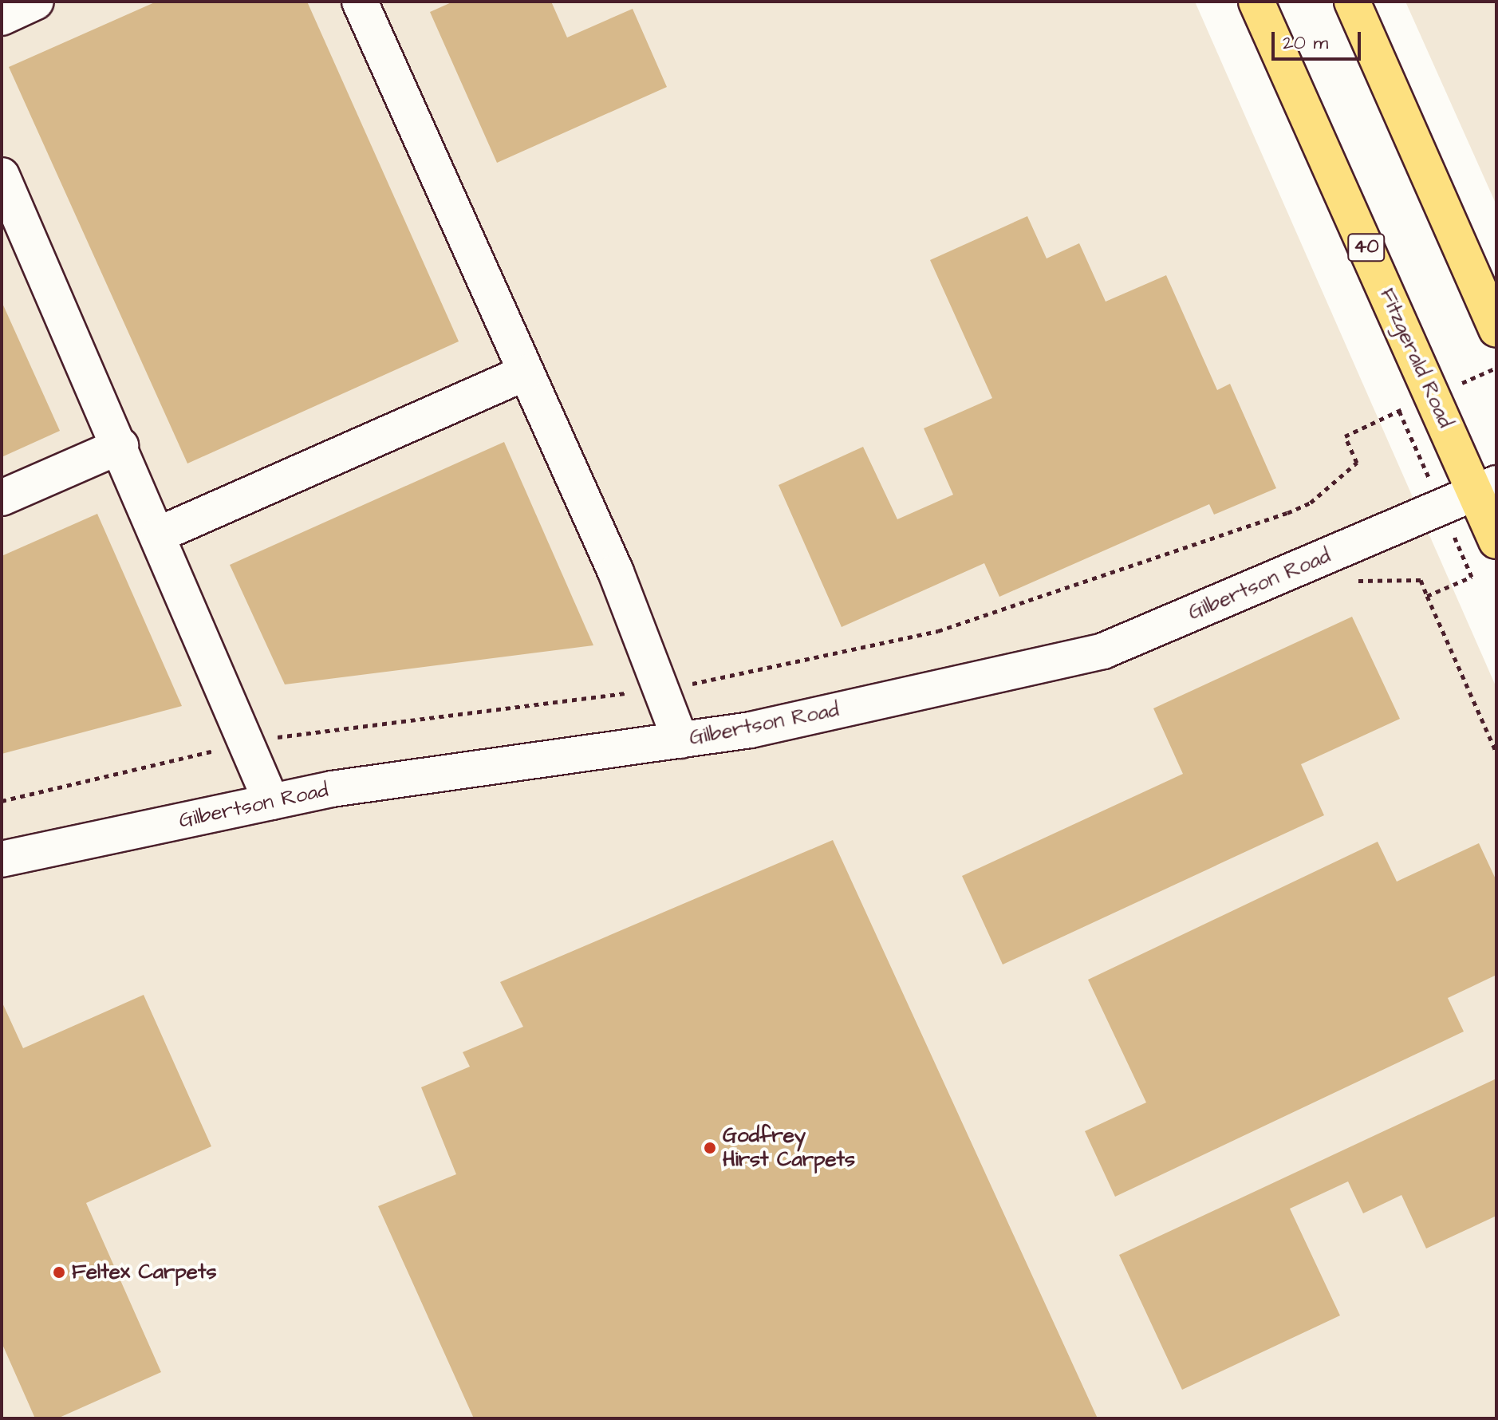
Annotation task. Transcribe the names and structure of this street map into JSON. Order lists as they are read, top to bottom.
{
  "streets": {
    "main road": ["40", "Fitzgerald Road"],
    "street": ["Gilbertson Road"]
  },
  "crossings": [
    ["Fitzgerald Road", "Gilbertson Road"]
  ],
  "places": ["Godfrey Hirst Carpets", "Feltex Carpets"],
  "scale_bar": "20 m"
}
